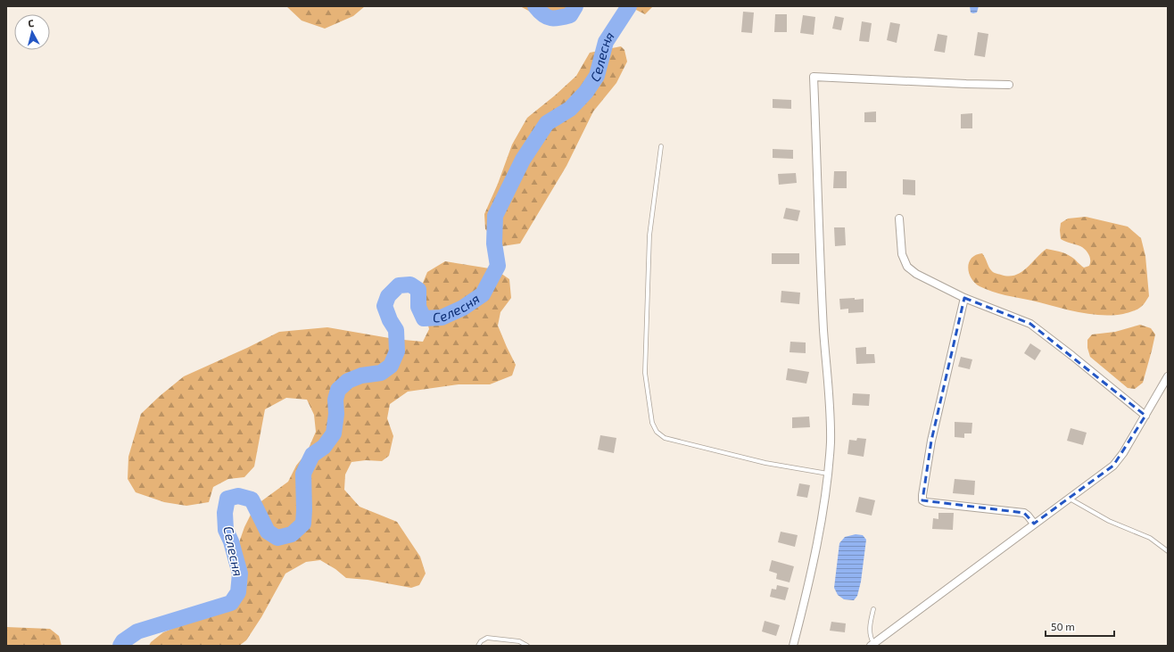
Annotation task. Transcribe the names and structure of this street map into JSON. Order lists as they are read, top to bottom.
{
  "water": ["Селесня"],
  "scale_bar": "50 m",
  "north": "top"
}
